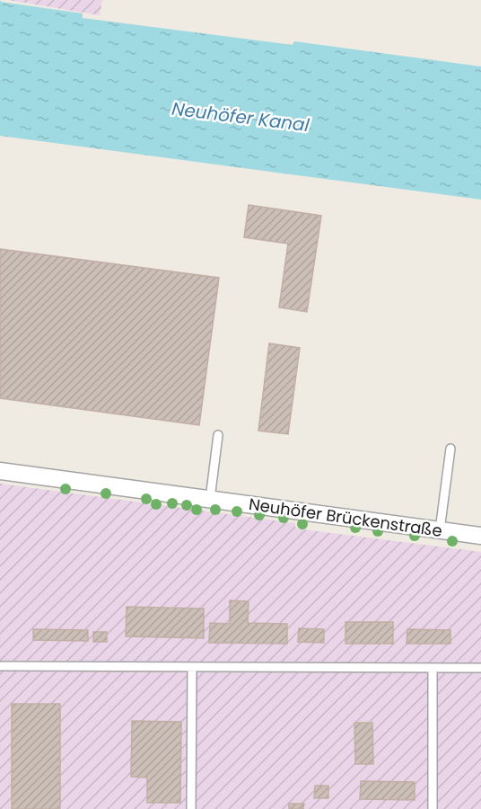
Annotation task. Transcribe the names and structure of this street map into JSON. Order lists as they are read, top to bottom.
{
  "streets": {
    "street": ["Neuhöfer Brückenstraße"]
  },
  "water": ["Neuhöfer Kanal"]
}
